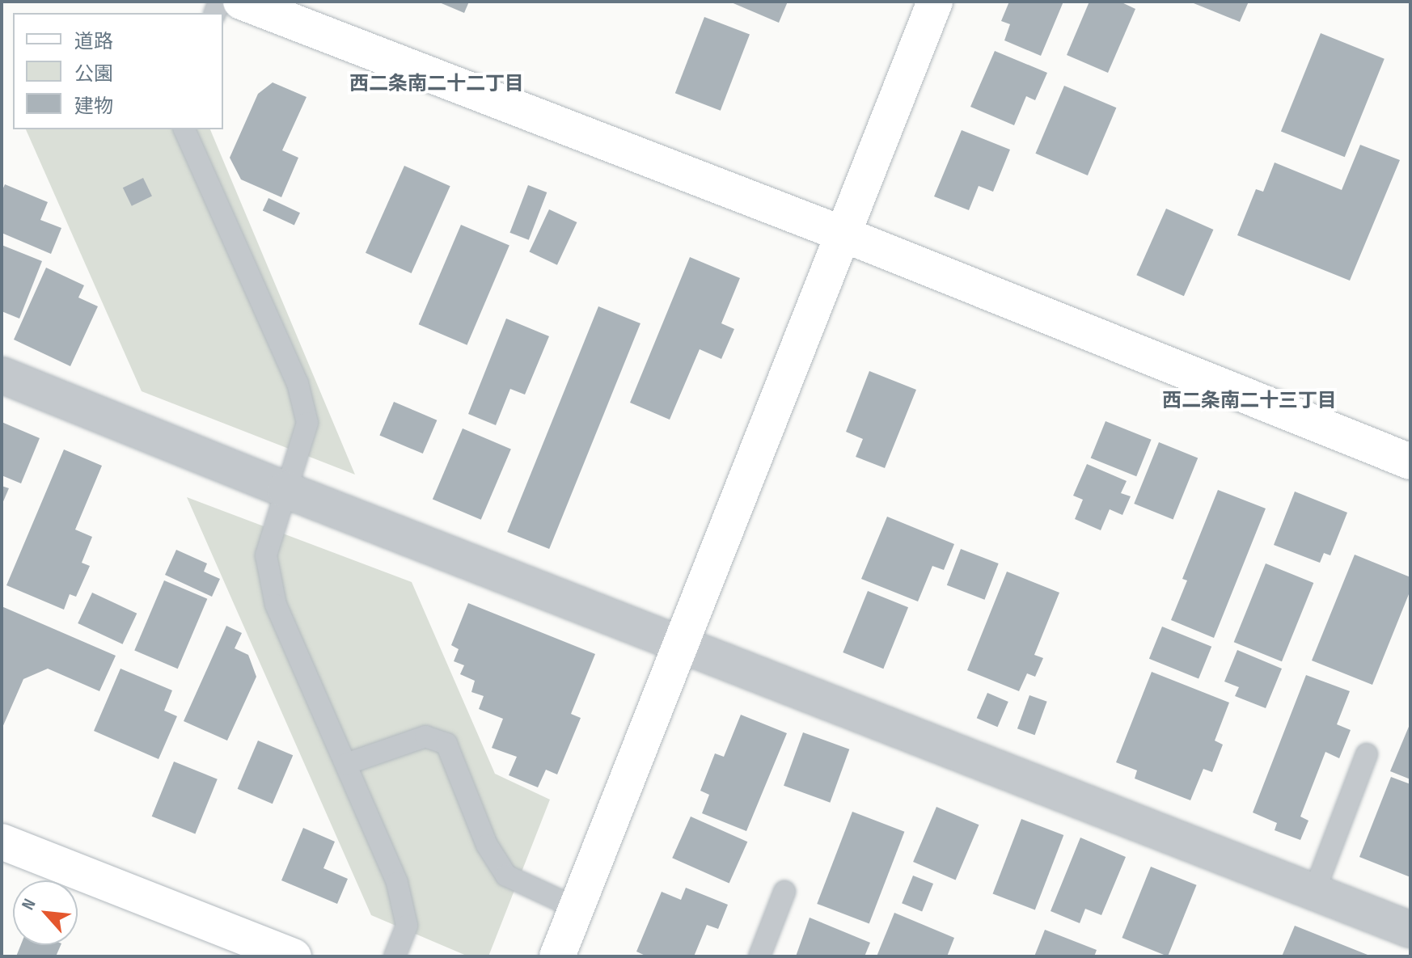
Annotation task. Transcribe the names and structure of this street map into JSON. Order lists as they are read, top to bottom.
{
  "districts": ["西二条南二十二丁目", "西二条南二十三丁目"],
  "legend": ["道路", "公園", "建物"],
  "north": "top left"
}
